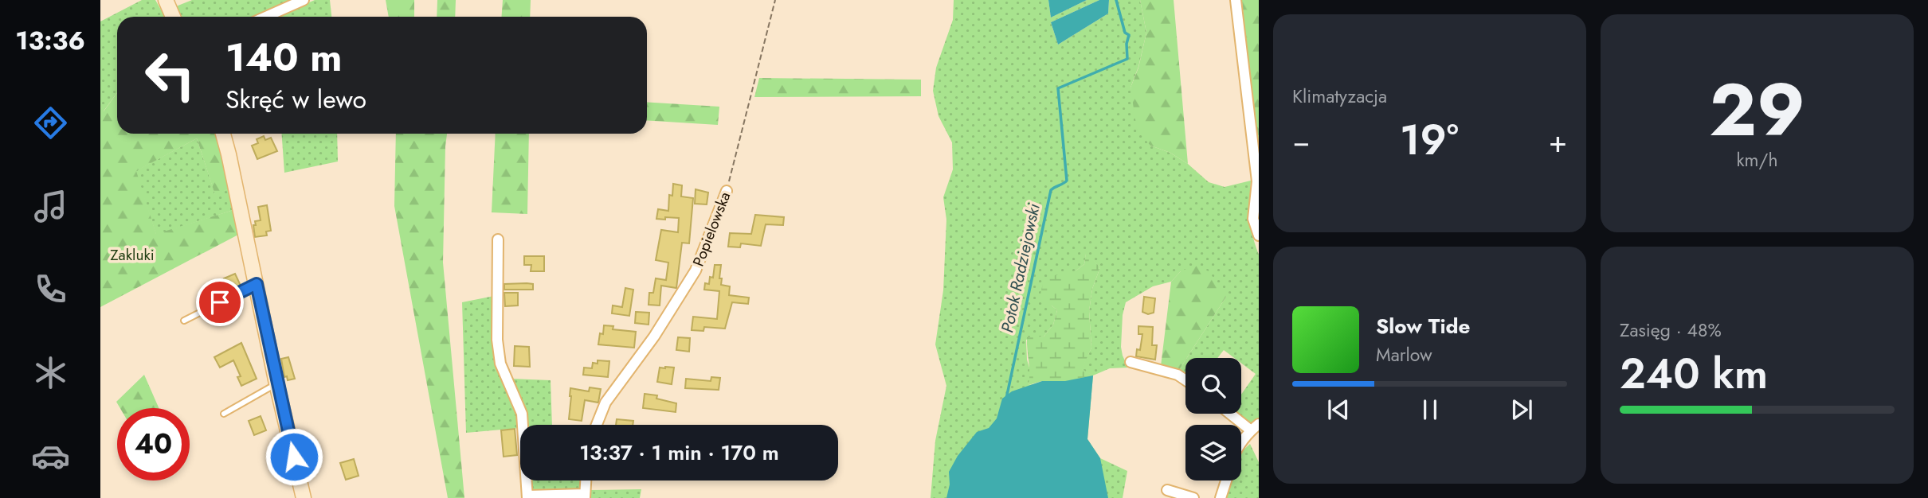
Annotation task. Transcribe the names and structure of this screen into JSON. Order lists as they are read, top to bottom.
{
  "streets": {
    "street": ["Popielowska"]
  },
  "water": ["Potok Radziejowski"],
  "parks": ["Zakluki"],
  "page": {
    "tabs": "13:36",
    "tile": [
      "Klimatyzacja",
      ["29", "km/h"],
      ["Zasięg · 48%", "240 km"]
    ],
    "turn": ["140 m", "Skręć w lewo"],
    "heat": ["−", "19°", "+"],
    "song": ["Slow Tide", "Marlow"],
    "limit": "40",
    "trip": "13:37 · 1 min · 170 m"
  }
}
